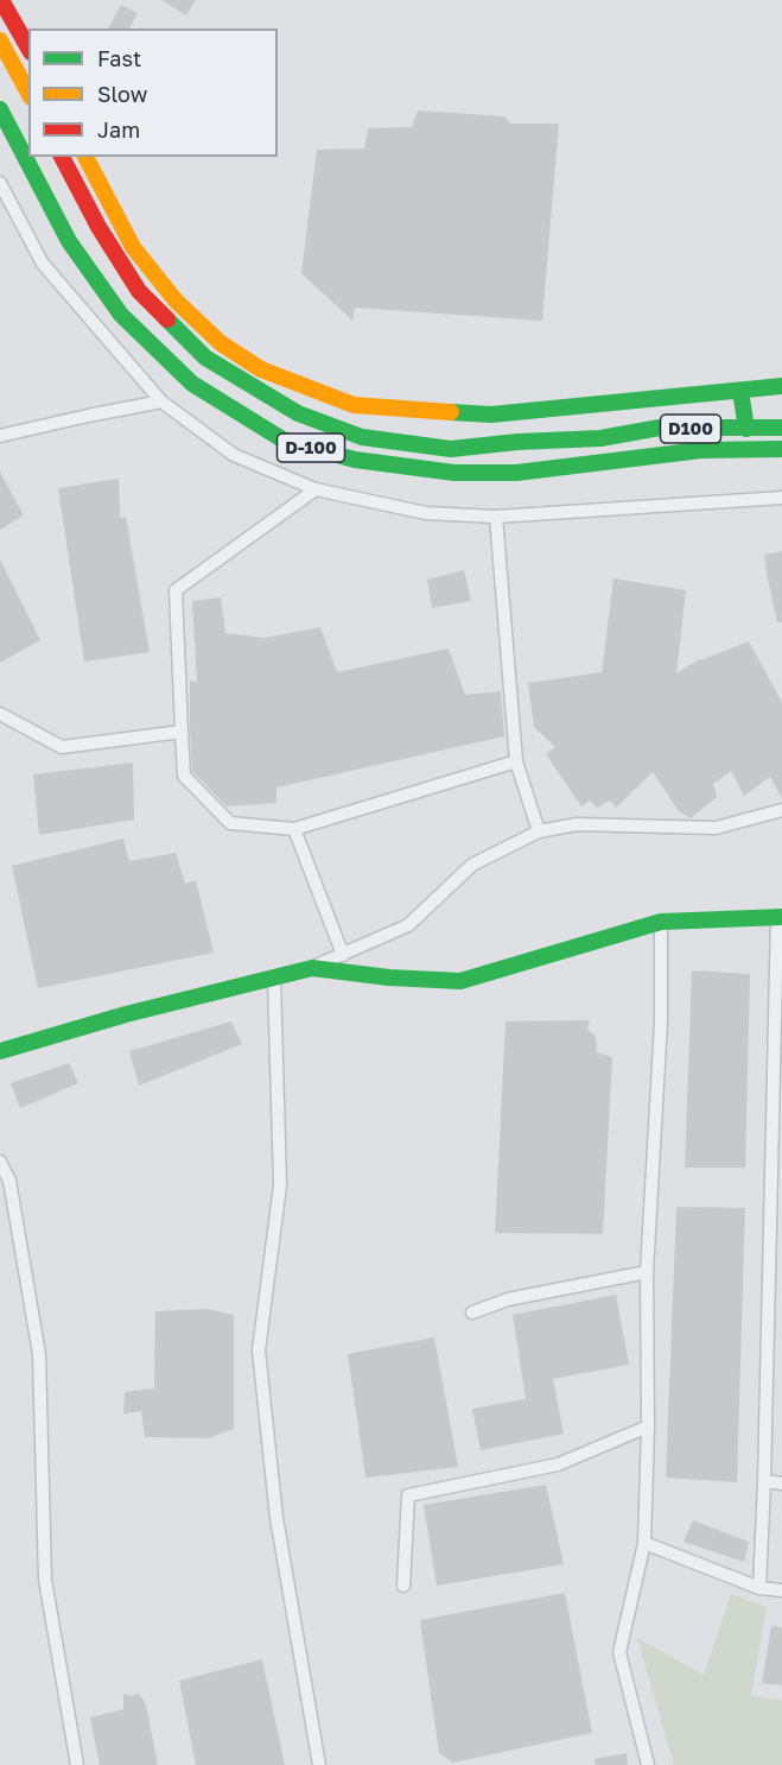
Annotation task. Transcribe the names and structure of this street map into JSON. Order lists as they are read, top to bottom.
{
  "streets": {
    "main road": ["D100", "D-100"]
  },
  "crossings": [
    ["D100", "D-100"]
  ],
  "legend": ["Fast", "Slow", "Jam"]
}
